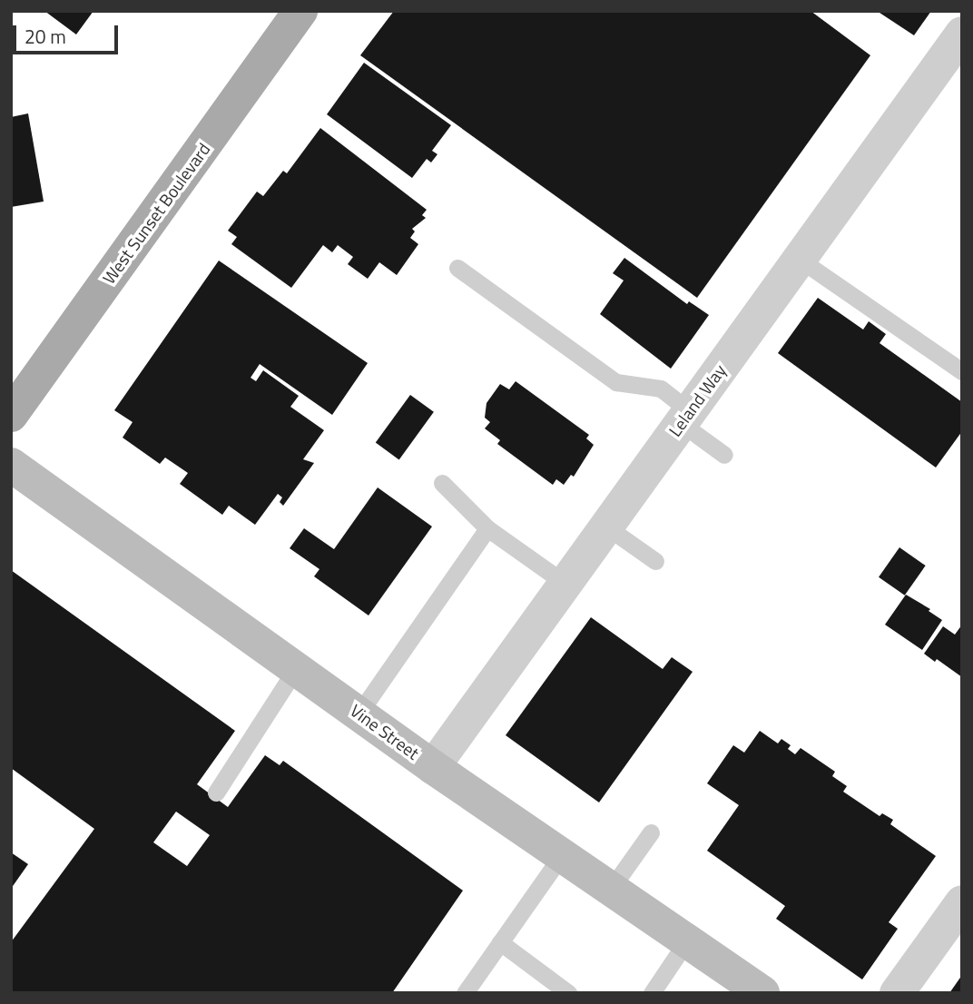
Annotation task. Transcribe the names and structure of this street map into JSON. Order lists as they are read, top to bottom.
{
  "streets": {
    "main road": ["West Sunset Boulevard", "Vine Street"],
    "street": ["Leland Way"]
  },
  "crossings": [
    ["Leland Way", "Vine Street"]
  ],
  "scale_bar": "20 m"
}
